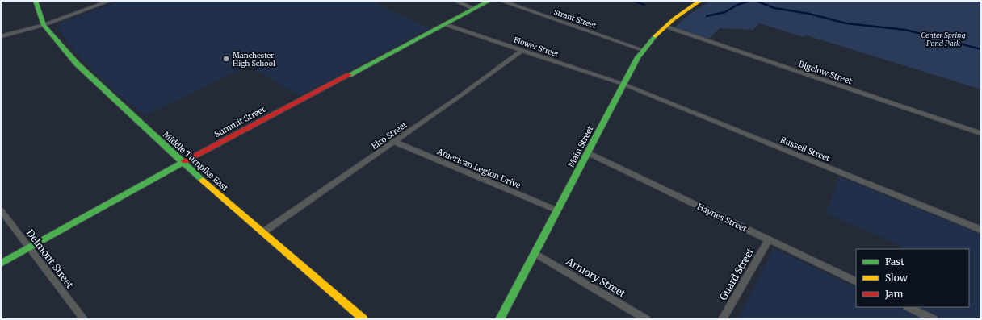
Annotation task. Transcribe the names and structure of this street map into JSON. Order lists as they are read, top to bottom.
{
  "streets": {
    "main road": ["Summit Street", "Main Street", "Middle Turnpike East"],
    "street": [
      "Strant Street",
      "Flower Street",
      "Bigelow Street",
      "Elro Street",
      "Russell Street",
      "American Legion Drive",
      "Haynes Street",
      "Delmont Street",
      "Guard Street",
      "Armory Street"
    ]
  },
  "crossings": [
    ["Strant Street", "Main Street"],
    ["Flower Street", "Summit Street"],
    ["Flower Street", "Elro Street"],
    ["Flower Street", "Main Street"],
    ["Flower Street", "Russell Street"],
    ["Bigelow Street", "Main Street"],
    ["Summit Street", "Middle Turnpike East"],
    ["Summit Street", "Delmont Street"],
    ["Elro Street", "Middle Turnpike East"],
    ["Elro Street", "American Legion Drive"],
    ["Main Street", "Russell Street"],
    ["Main Street", "American Legion Drive"],
    ["Main Street", "Haynes Street"],
    ["Main Street", "Armory Street"],
    ["Haynes Street", "Guard Street"]
  ],
  "parks": ["Center Spring Pond Park"],
  "places": ["Manchester High School"],
  "legend": ["Fast", "Slow", "Jam"]
}
